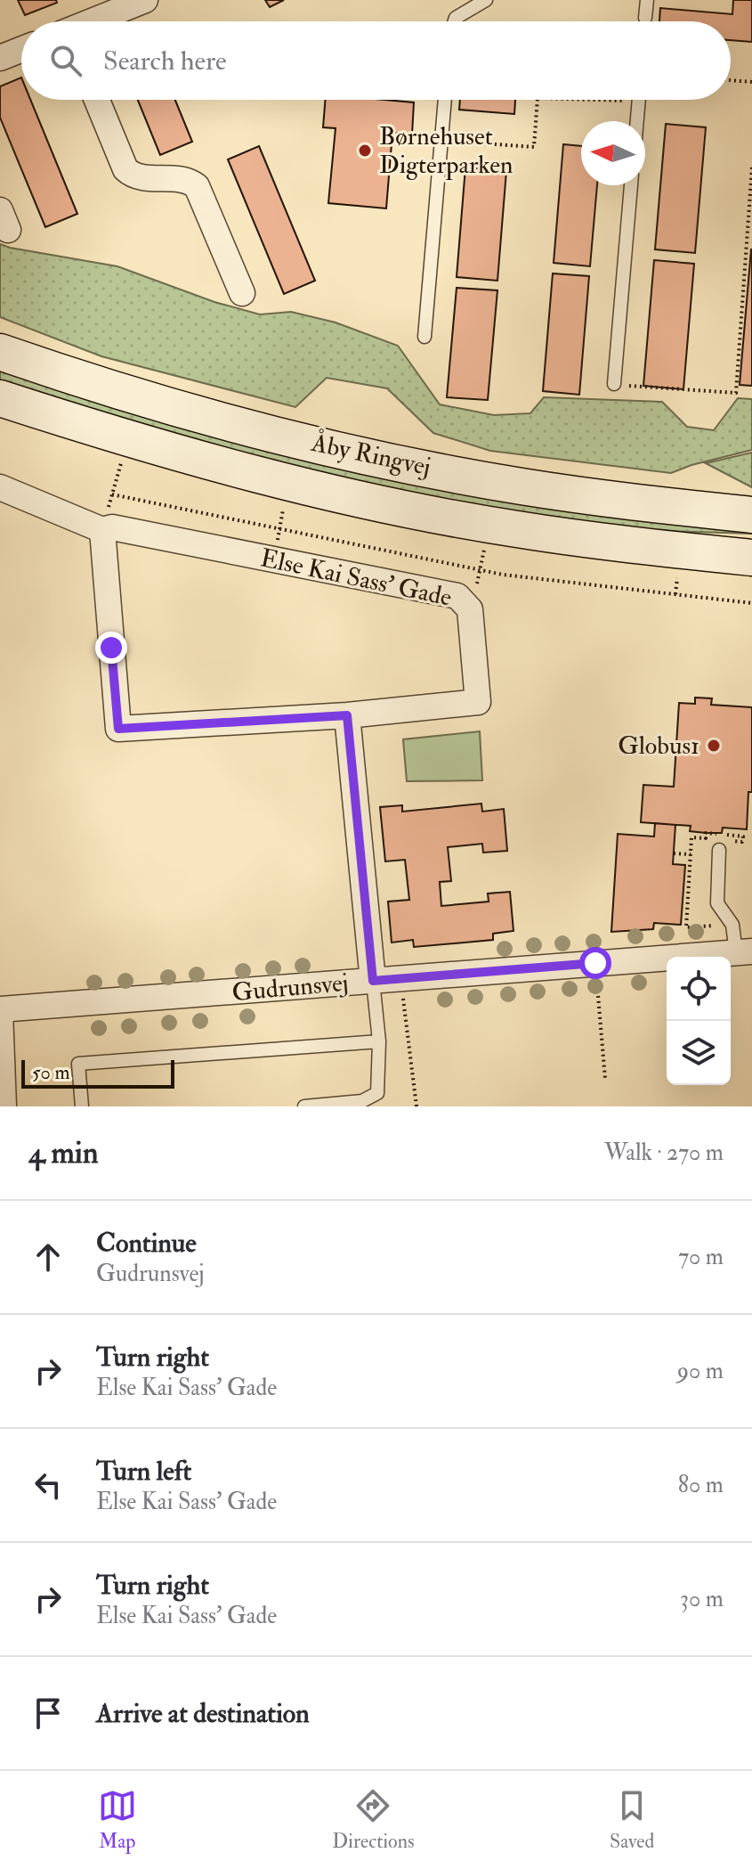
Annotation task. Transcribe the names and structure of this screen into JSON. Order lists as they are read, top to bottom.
{
  "streets": {
    "main road": ["Åby Ringvej"],
    "street": ["Else Kai Sass' Gade", "Gudrunsvej"]
  },
  "places": ["Børnehuset Digterparken", "Globus1"],
  "scale_bar": "50 m",
  "north": "left",
  "page": {
    "search": "Search here",
    "scale": "50 m",
    "heading": ["4 min", "Walk · 270 m"],
    "list": [
      ["Continue", "Gudrunsvej", "70 m"],
      ["Turn right", "Else Kai Sass' Gade", "90 m"],
      ["Turn left", "Else Kai Sass' Gade", "80 m"],
      ["Turn right", "Else Kai Sass' Gade", "30 m"],
      "Arrive at destination"
    ],
    "nav": ["Map", "Directions", "Saved"]
  }
}
